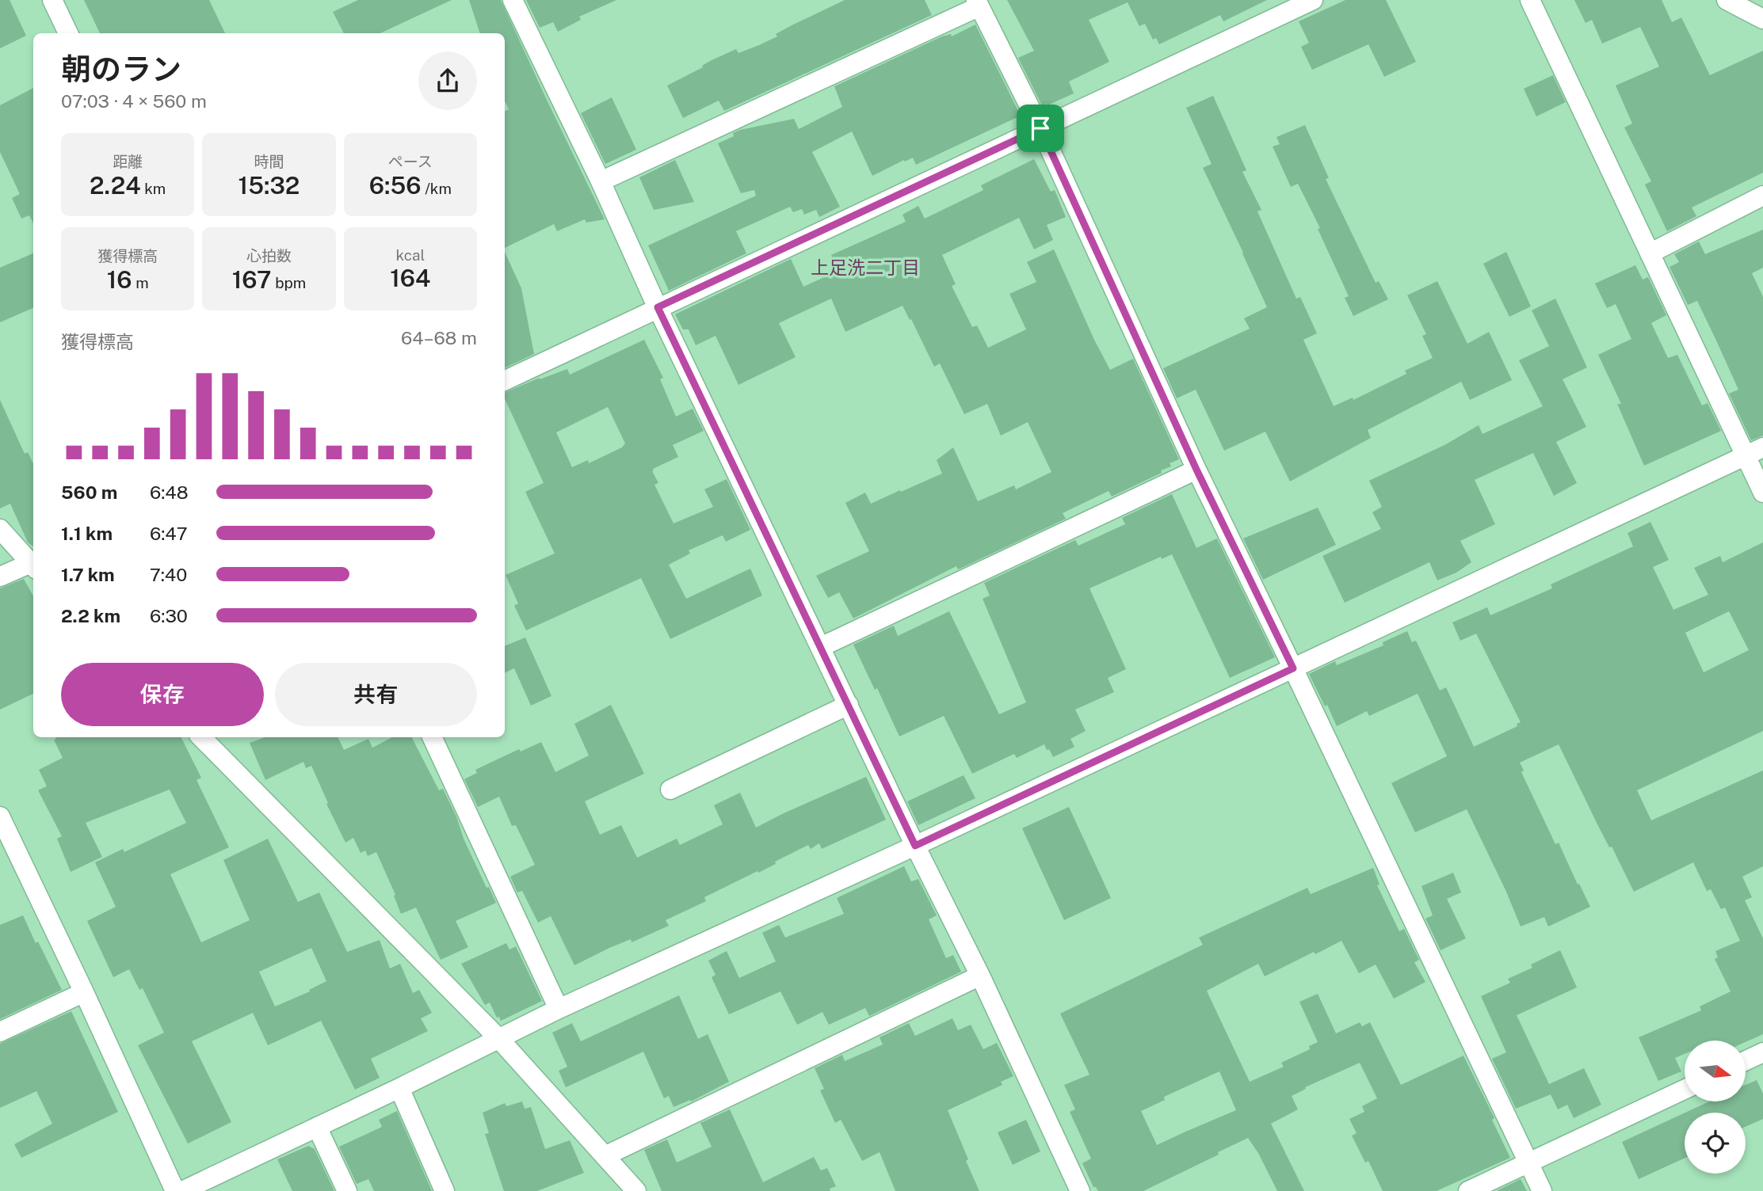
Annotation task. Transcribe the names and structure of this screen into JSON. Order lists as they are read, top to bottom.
{
  "districts": ["上足洗二丁目"],
  "north": "right",
  "page": {
    "heading": ["朝のラン", "07:03 · 4 × 560 m"],
    "stats": [
      ["距離", "2.24 km"],
      ["時間", "15:32"],
      ["ペース", "6:56 /km"],
      ["獲得標高", "16 m"],
      ["心拍数", "167 bpm"],
      ["kcal", "164"]
    ],
    "chart": ["獲得標高", "64–68 m"],
    "list": [
      {
        "name": "560 m",
        "note": "6:48"
      },
      {
        "name": "1.1 km",
        "note": "6:47"
      },
      {
        "name": "1.7 km",
        "note": "7:40"
      },
      {
        "name": "2.2 km",
        "note": "6:30"
      }
    ],
    "buttons": ["保存", "共有"]
  }
}
